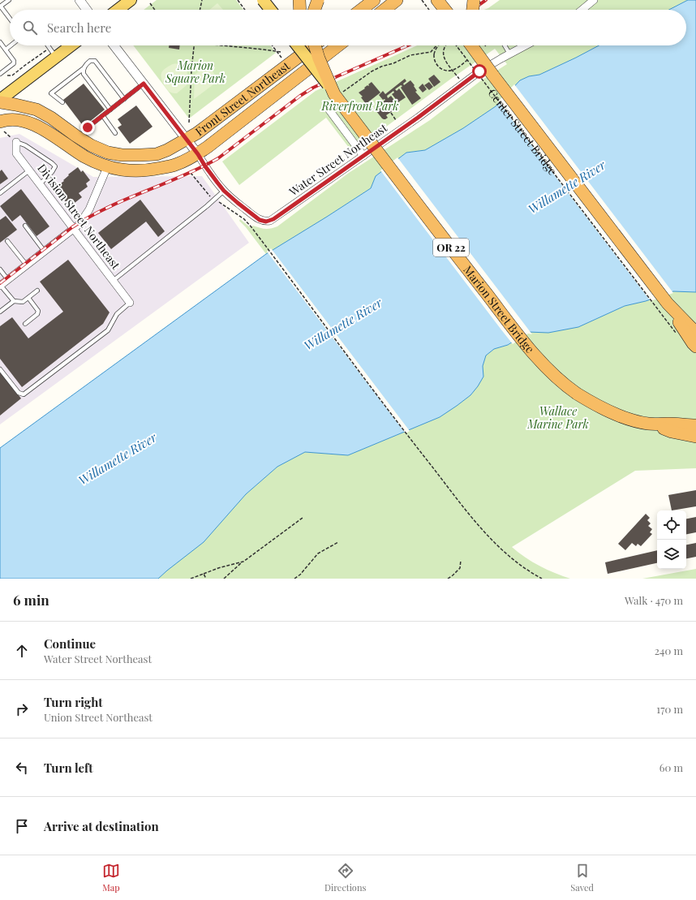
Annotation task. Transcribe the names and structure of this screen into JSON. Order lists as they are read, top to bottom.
{
  "streets": {
    "highway": [
      "Front Street Northeast",
      "Center Street Bridge",
      "OR 22",
      "Marion Street Bridge"
    ],
    "street": ["Water Street Northeast", "Division Street Northeast"]
  },
  "crossings": [
    ["OR 22", "Marion Street Bridge"]
  ],
  "water": ["Willamette River"],
  "parks": ["Marion Square Park", "Riverfront Park", "Wallace Marine Park"],
  "page": {
    "search": "Search here",
    "heading": ["6 min", "Walk · 470 m"],
    "list": [
      ["Continue", "Water Street Northeast", "240 m"],
      ["Turn right", "Union Street Northeast", "170 m"],
      ["Turn left", "60 m"],
      "Arrive at destination"
    ],
    "nav": ["Map", "Directions", "Saved"]
  }
}
